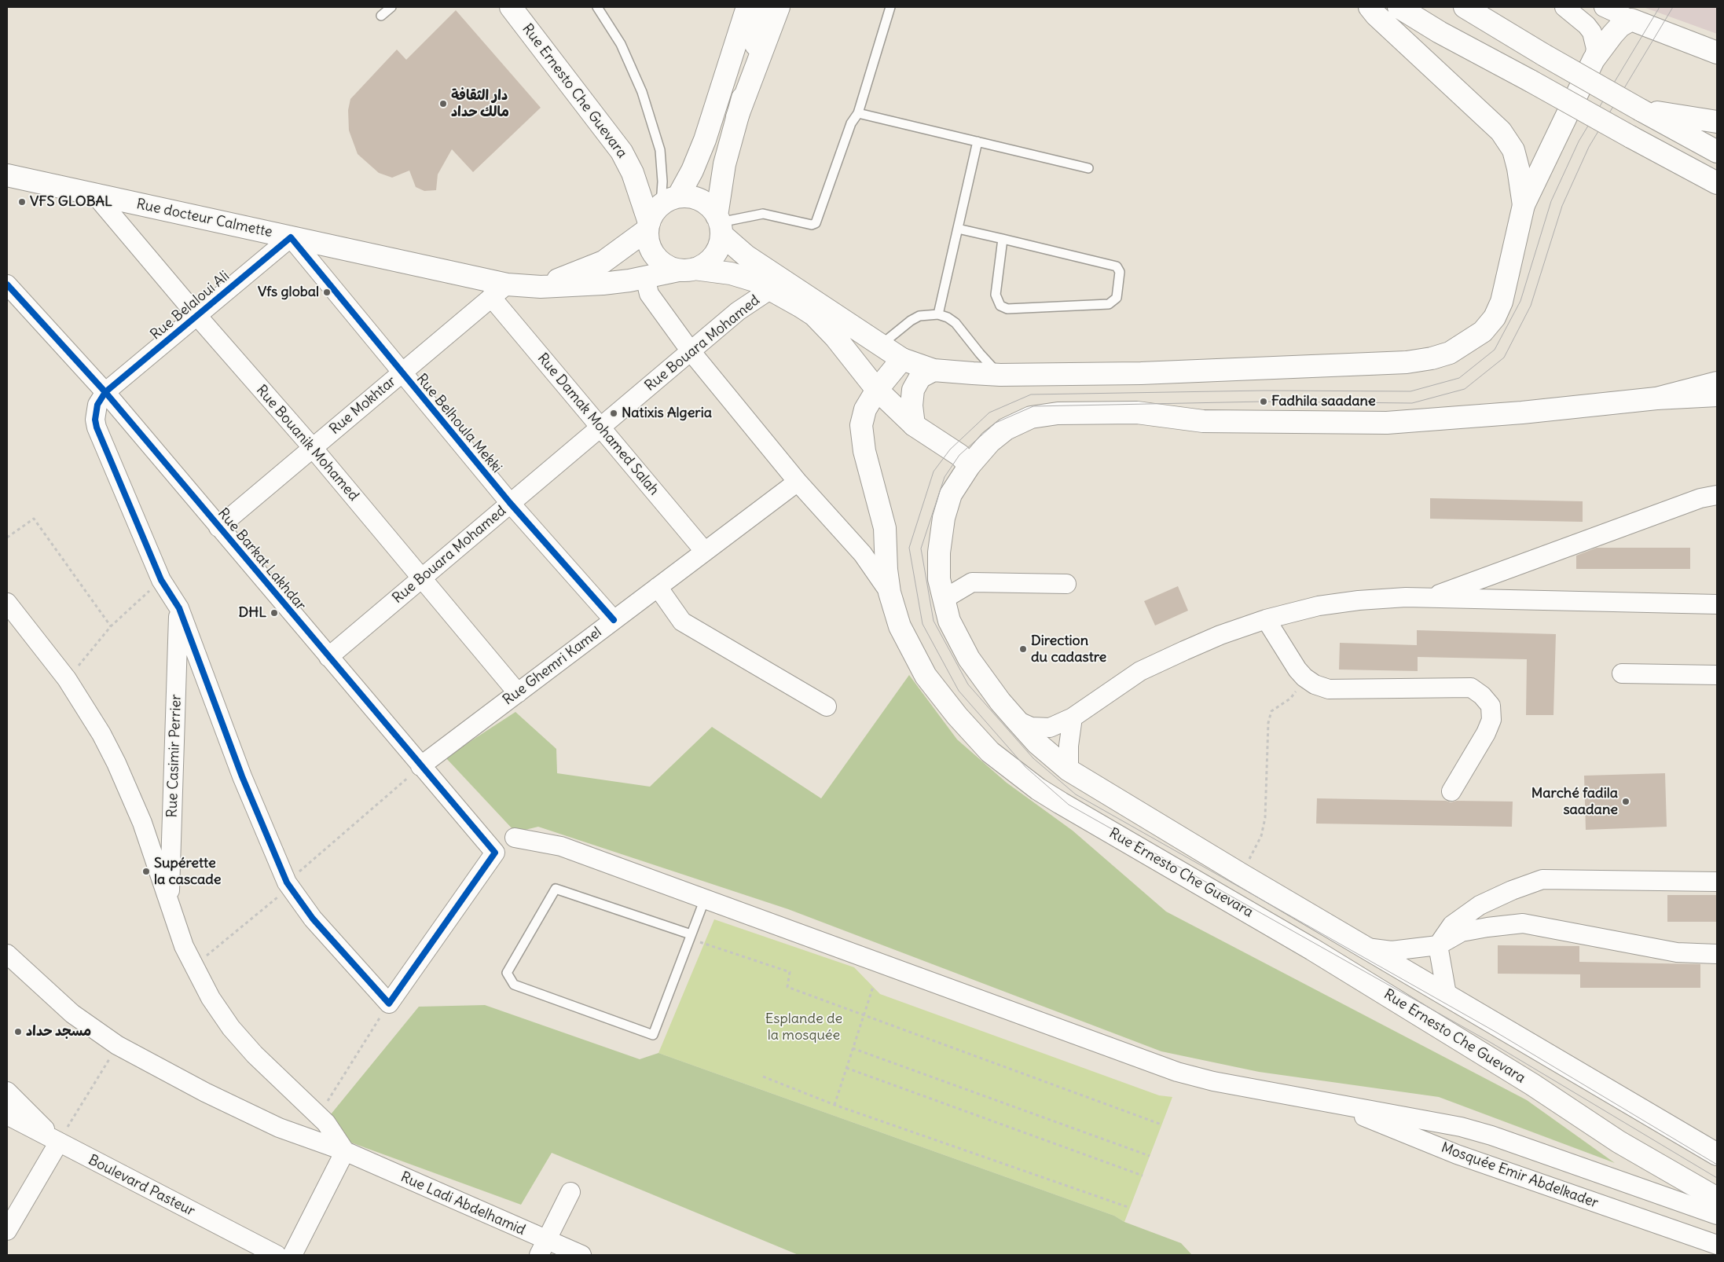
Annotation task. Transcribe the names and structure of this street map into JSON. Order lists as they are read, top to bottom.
{
  "streets": {
    "main road": ["Rue Ernesto Che Guevara", "Rue docteur Calmette"],
    "street": [
      "Rue Belaloui Ali",
      "Rue Bouara Mohamed",
      "Rue Mokhtar",
      "Rue Belhoula Mekki",
      "Rue Damak Mohamed Salah",
      "Rue Bouanik Mohamed",
      "Rue Barkat Lakhdar",
      "Rue Ghemri Kamel",
      "Rue Casimir Perrier",
      "Mosquée Emir Abdelkader",
      "Boulevard Pasteur",
      "Rue Ladi Abdelhamid"
    ]
  },
  "crossings": [
    ["Rue Ernesto Che Guevara", "Rue docteur Calmette"],
    ["Rue docteur Calmette", "Rue Belaloui Ali"],
    ["Rue docteur Calmette", "Rue Mokhtar"],
    ["Rue docteur Calmette", "Rue Belhoula Mekki"],
    ["Rue docteur Calmette", "Rue Damak Mohamed Salah"],
    ["Rue docteur Calmette", "Rue Bouanik Mohamed"],
    ["Rue Belaloui Ali", "Rue Belhoula Mekki"],
    ["Rue Belaloui Ali", "Rue Bouanik Mohamed"],
    ["Rue Belaloui Ali", "Rue Barkat Lakhdar"],
    ["Rue Bouara Mohamed", "Rue Belhoula Mekki"],
    ["Rue Bouara Mohamed", "Rue Damak Mohamed Salah"],
    ["Rue Bouara Mohamed", "Rue Bouanik Mohamed"],
    ["Rue Bouara Mohamed", "Rue Barkat Lakhdar"],
    ["Rue Mokhtar", "Rue Belhoula Mekki"],
    ["Rue Mokhtar", "Rue Damak Mohamed Salah"],
    ["Rue Mokhtar", "Rue Bouanik Mohamed"],
    ["Rue Mokhtar", "Rue Barkat Lakhdar"],
    ["Rue Belhoula Mekki", "Rue Ghemri Kamel"],
    ["Rue Damak Mohamed Salah", "Rue Ghemri Kamel"],
    ["Rue Bouanik Mohamed", "Rue Ghemri Kamel"],
    ["Rue Barkat Lakhdar", "Rue Ghemri Kamel"]
  ],
  "parks": ["Esplande de la mosquée"],
  "places": [
    "دار الثقافة مالك حداد",
    "VFS GLOBAL",
    "Vfs global",
    "Fadhila saadane",
    "Natixis Algeria",
    "DHL",
    "Direction du cadastre",
    "Marché fadila saadane",
    "Supérette la cascade",
    "مسجد حداد"
  ]
}
